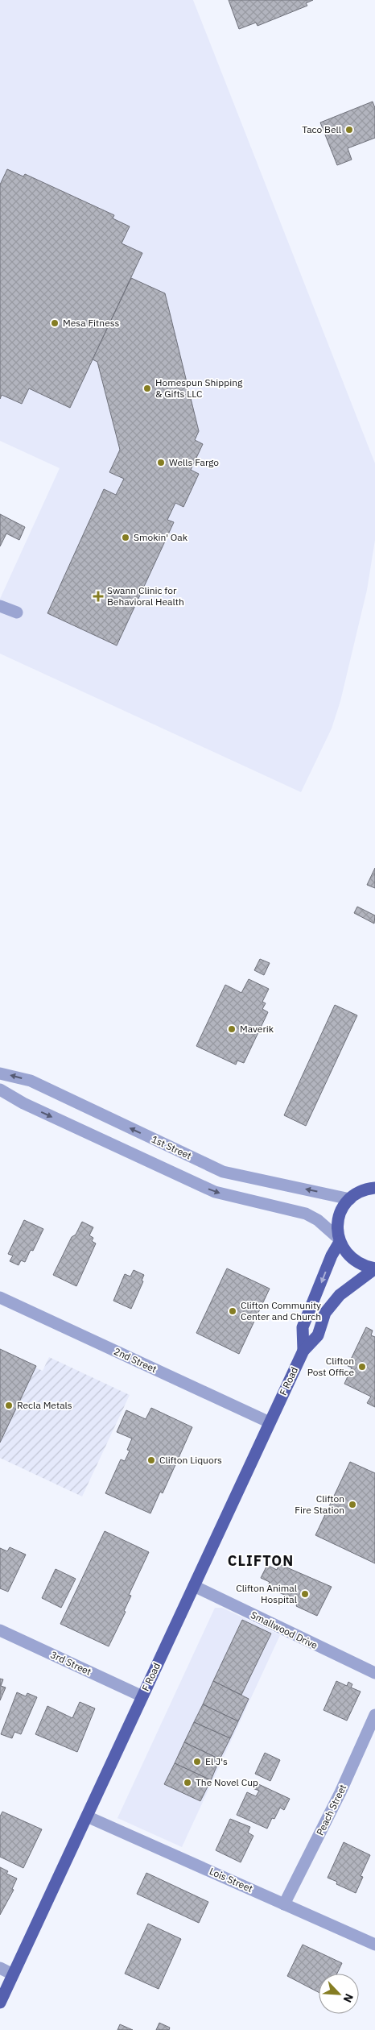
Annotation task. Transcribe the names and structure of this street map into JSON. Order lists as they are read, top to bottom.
{
  "streets": {
    "main road": ["F Road"],
    "street": [
      "1st Street",
      "2nd Street",
      "Smallwood Drive",
      "3rd Street",
      "Peach Street",
      "Lois Street"
    ]
  },
  "crossings": [
    ["2nd Street", "F Road"],
    ["F Road", "Smallwood Drive"],
    ["F Road", "3rd Street"],
    ["F Road", "Lois Street"],
    ["Peach Street", "Lois Street"]
  ],
  "districts": ["CLIFTON"],
  "places": {
    "other": [
      "Taco Bell",
      "Mesa Fitness",
      "Homespun Shipping & Gifts LLC",
      "Wells Fargo",
      "Smokin' Oak",
      "Maverik",
      "Clifton Community Center and Church",
      "Clifton Post Office",
      "Recla Metals",
      "Clifton Liquors",
      "Clifton Fire Station",
      "Clifton Animal Hospital",
      "El J's",
      "The Novel Cup"
    ],
    "health": ["Swann Clinic for Behavioral Health"]
  },
  "north": "bottom right"
}
